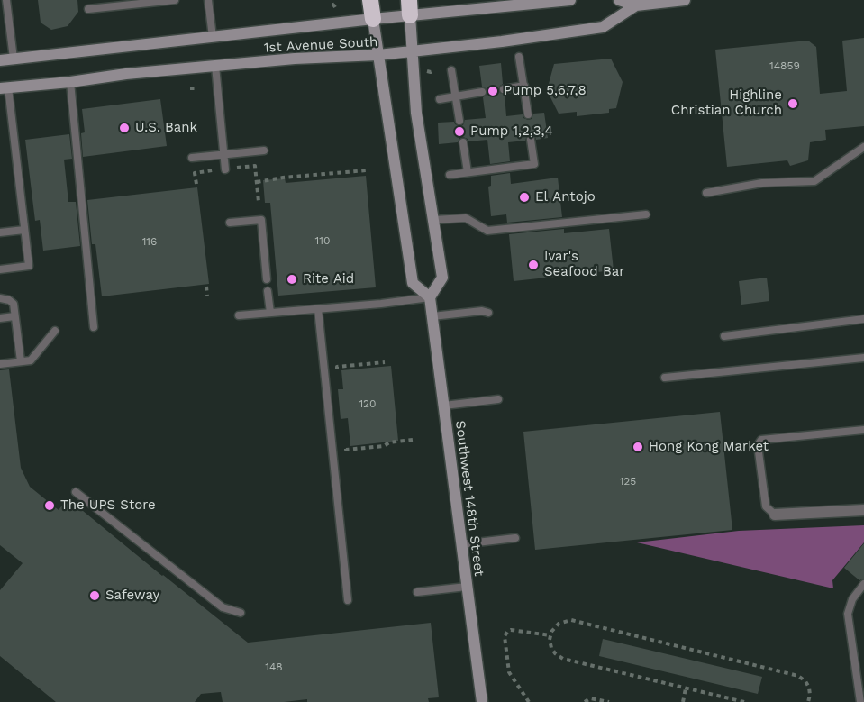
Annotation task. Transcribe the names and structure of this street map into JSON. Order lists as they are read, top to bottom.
{
  "streets": {
    "main road": ["1st Avenue South", "Southwest 148th Street"]
  },
  "places": [
    "Pump 5,6,7,8",
    "Highline Christian Church",
    "U.S. Bank",
    "Pump 1,2,3,4",
    "El Antojo",
    "Ivar's Seafood Bar",
    "Rite Aid",
    "Hong Kong Market",
    "The UPS Store",
    "Safeway"
  ],
  "house_numbers": [
    "14859",
    "110",
    "116",
    "120",
    "125",
    "148"
  ]
}
